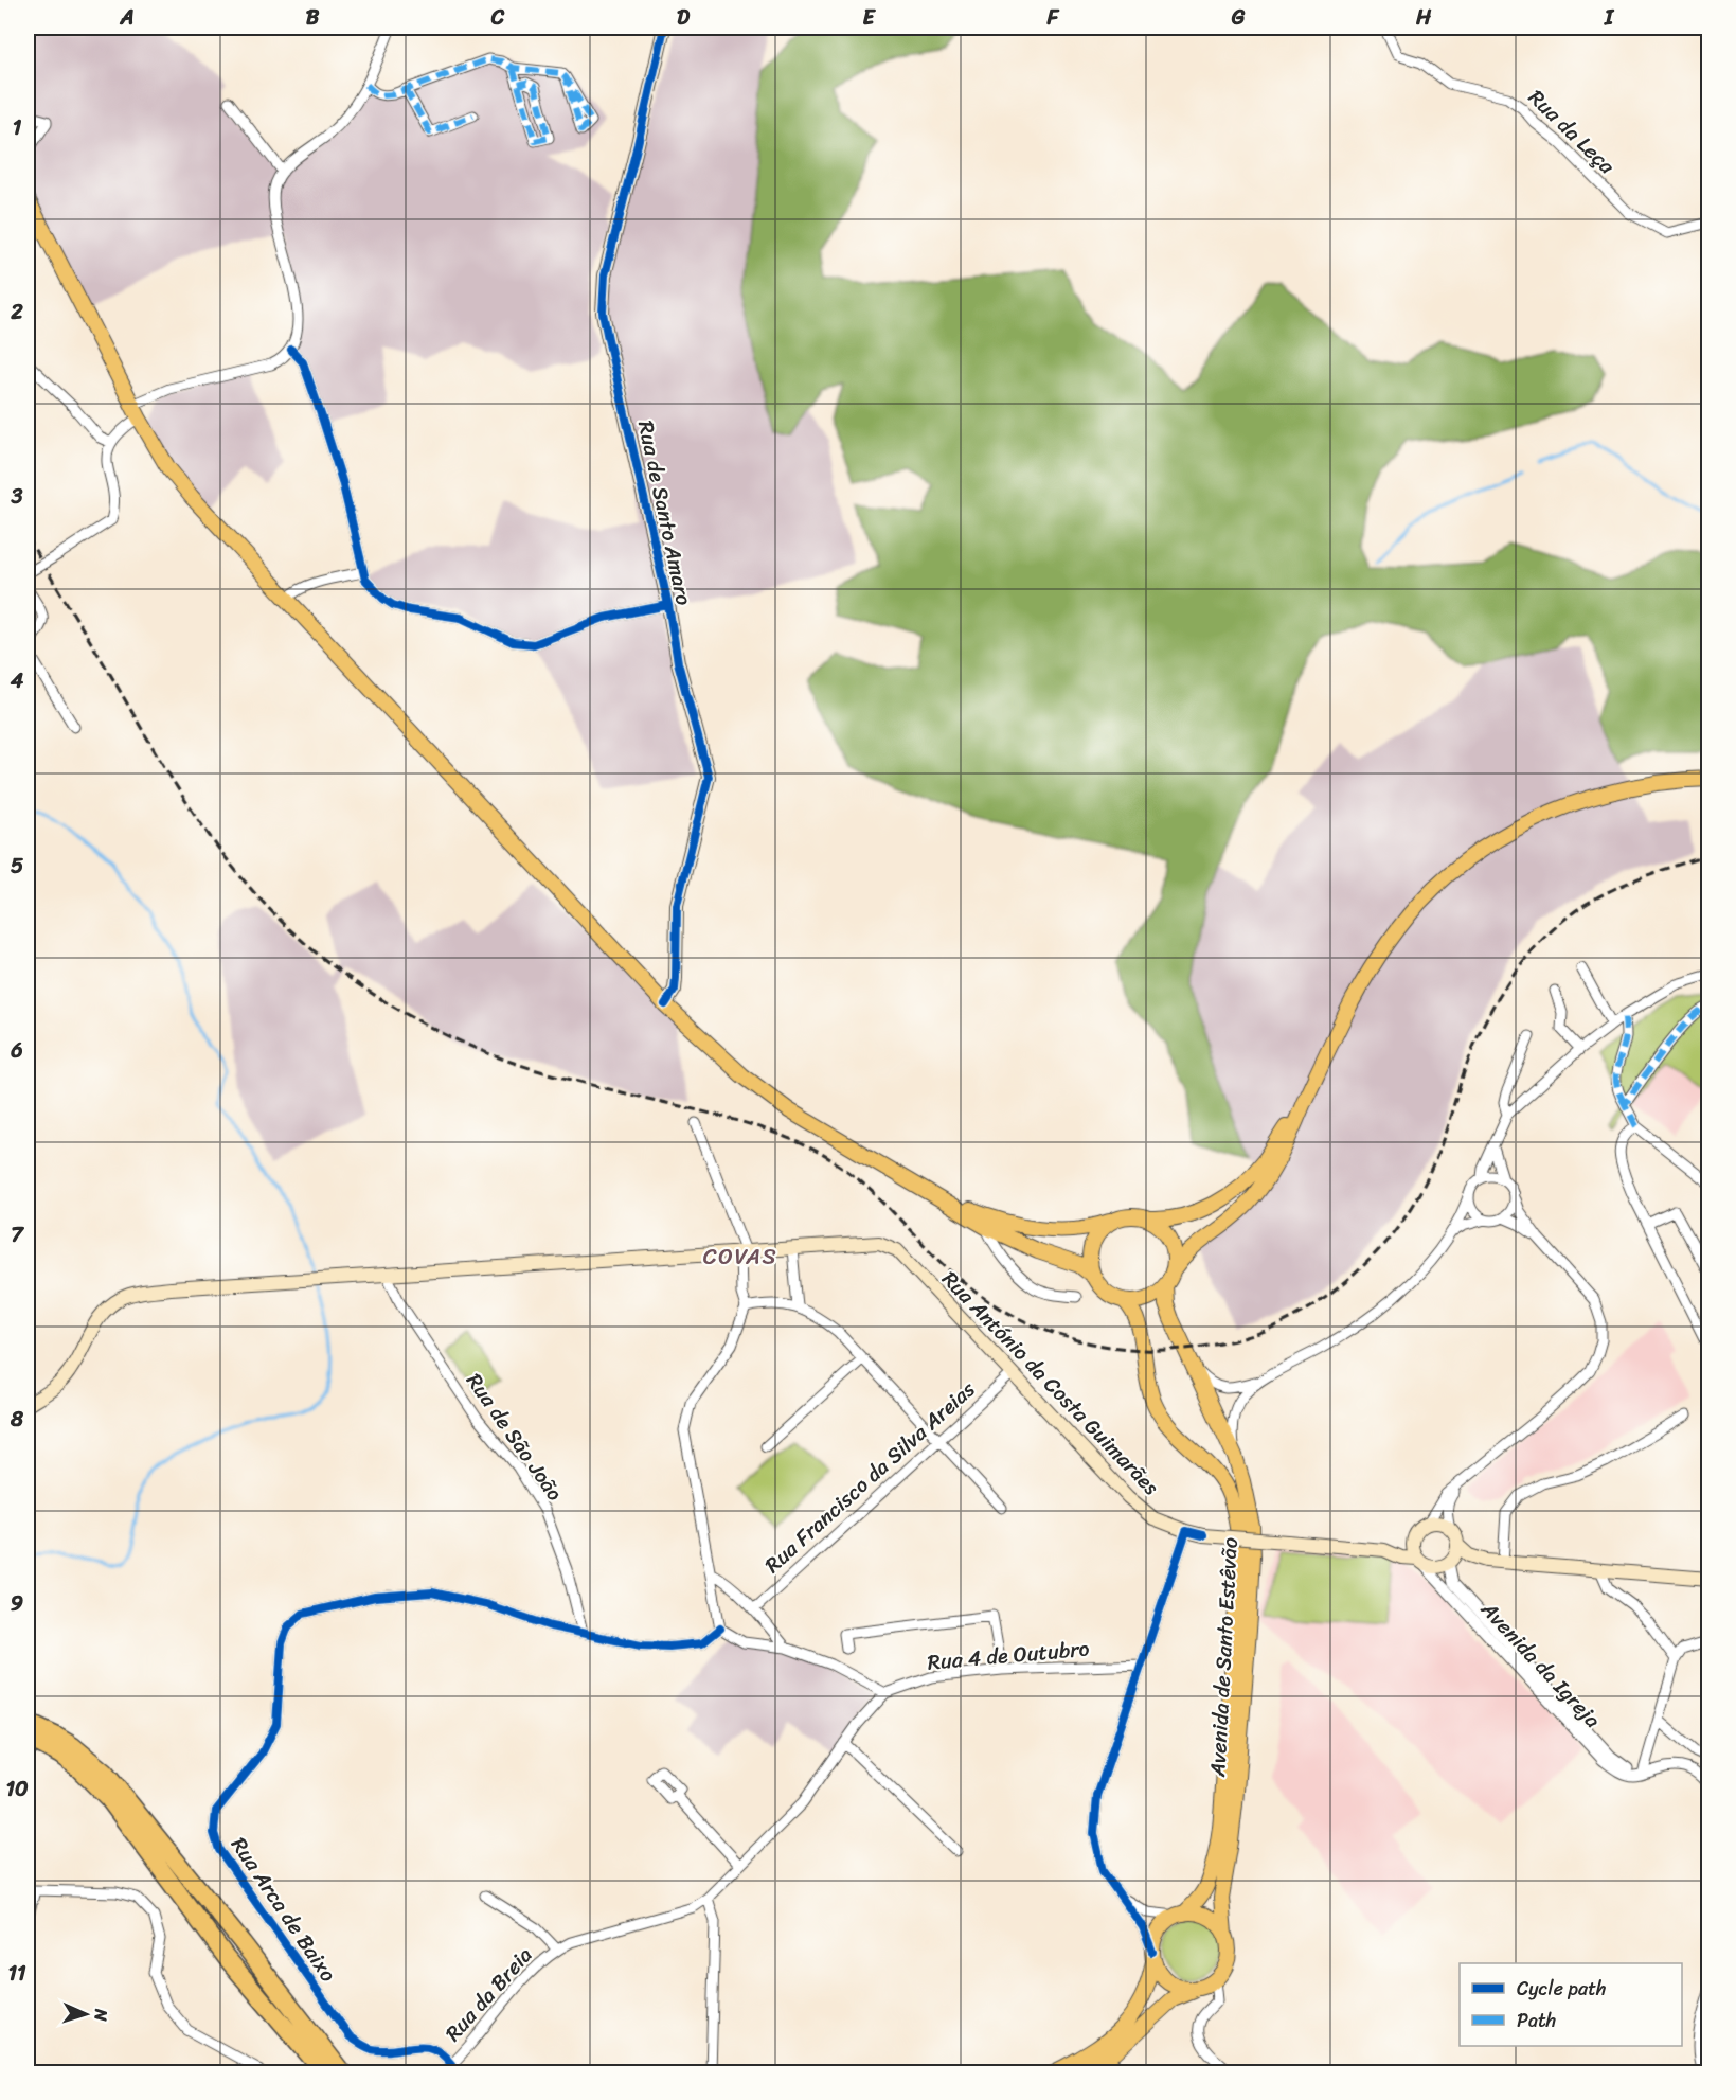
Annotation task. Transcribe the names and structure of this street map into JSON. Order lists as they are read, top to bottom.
{
  "streets": {
    "main road": ["Rua de Santo Amaro", "Rua António da Costa Guimarães", "Avenida de Santo Estêvão"],
    "street": [
      "Rua da Leça",
      "Rua de São João",
      "Rua Francisco da Silva Areias",
      "Rua 4 de Outubro",
      "Avenida da Igreja",
      "Rua Arca de Baixo",
      "Rua da Breia"
    ]
  },
  "crossings": [
    ["Rua António da Costa Guimarães", "Rua Francisco da Silva Areias"],
    ["Rua de São João", "Rua Arca de Baixo"],
    ["Rua 4 de Outubro", "Rua da Breia"],
    ["Rua Arca de Baixo", "Rua da Breia"]
  ],
  "districts": ["COVAS"],
  "legend": ["Cycle path", "Path"],
  "north": "right",
  "grid": {
    "columns": [
      "A",
      "B",
      "C",
      "D",
      "E",
      "F",
      "G",
      "H",
      "I"
    ],
    "rows": [
      "1",
      "2",
      "3",
      "4",
      "5",
      "6",
      "7",
      "8",
      "9",
      "10",
      "11"
    ]
  }
}
